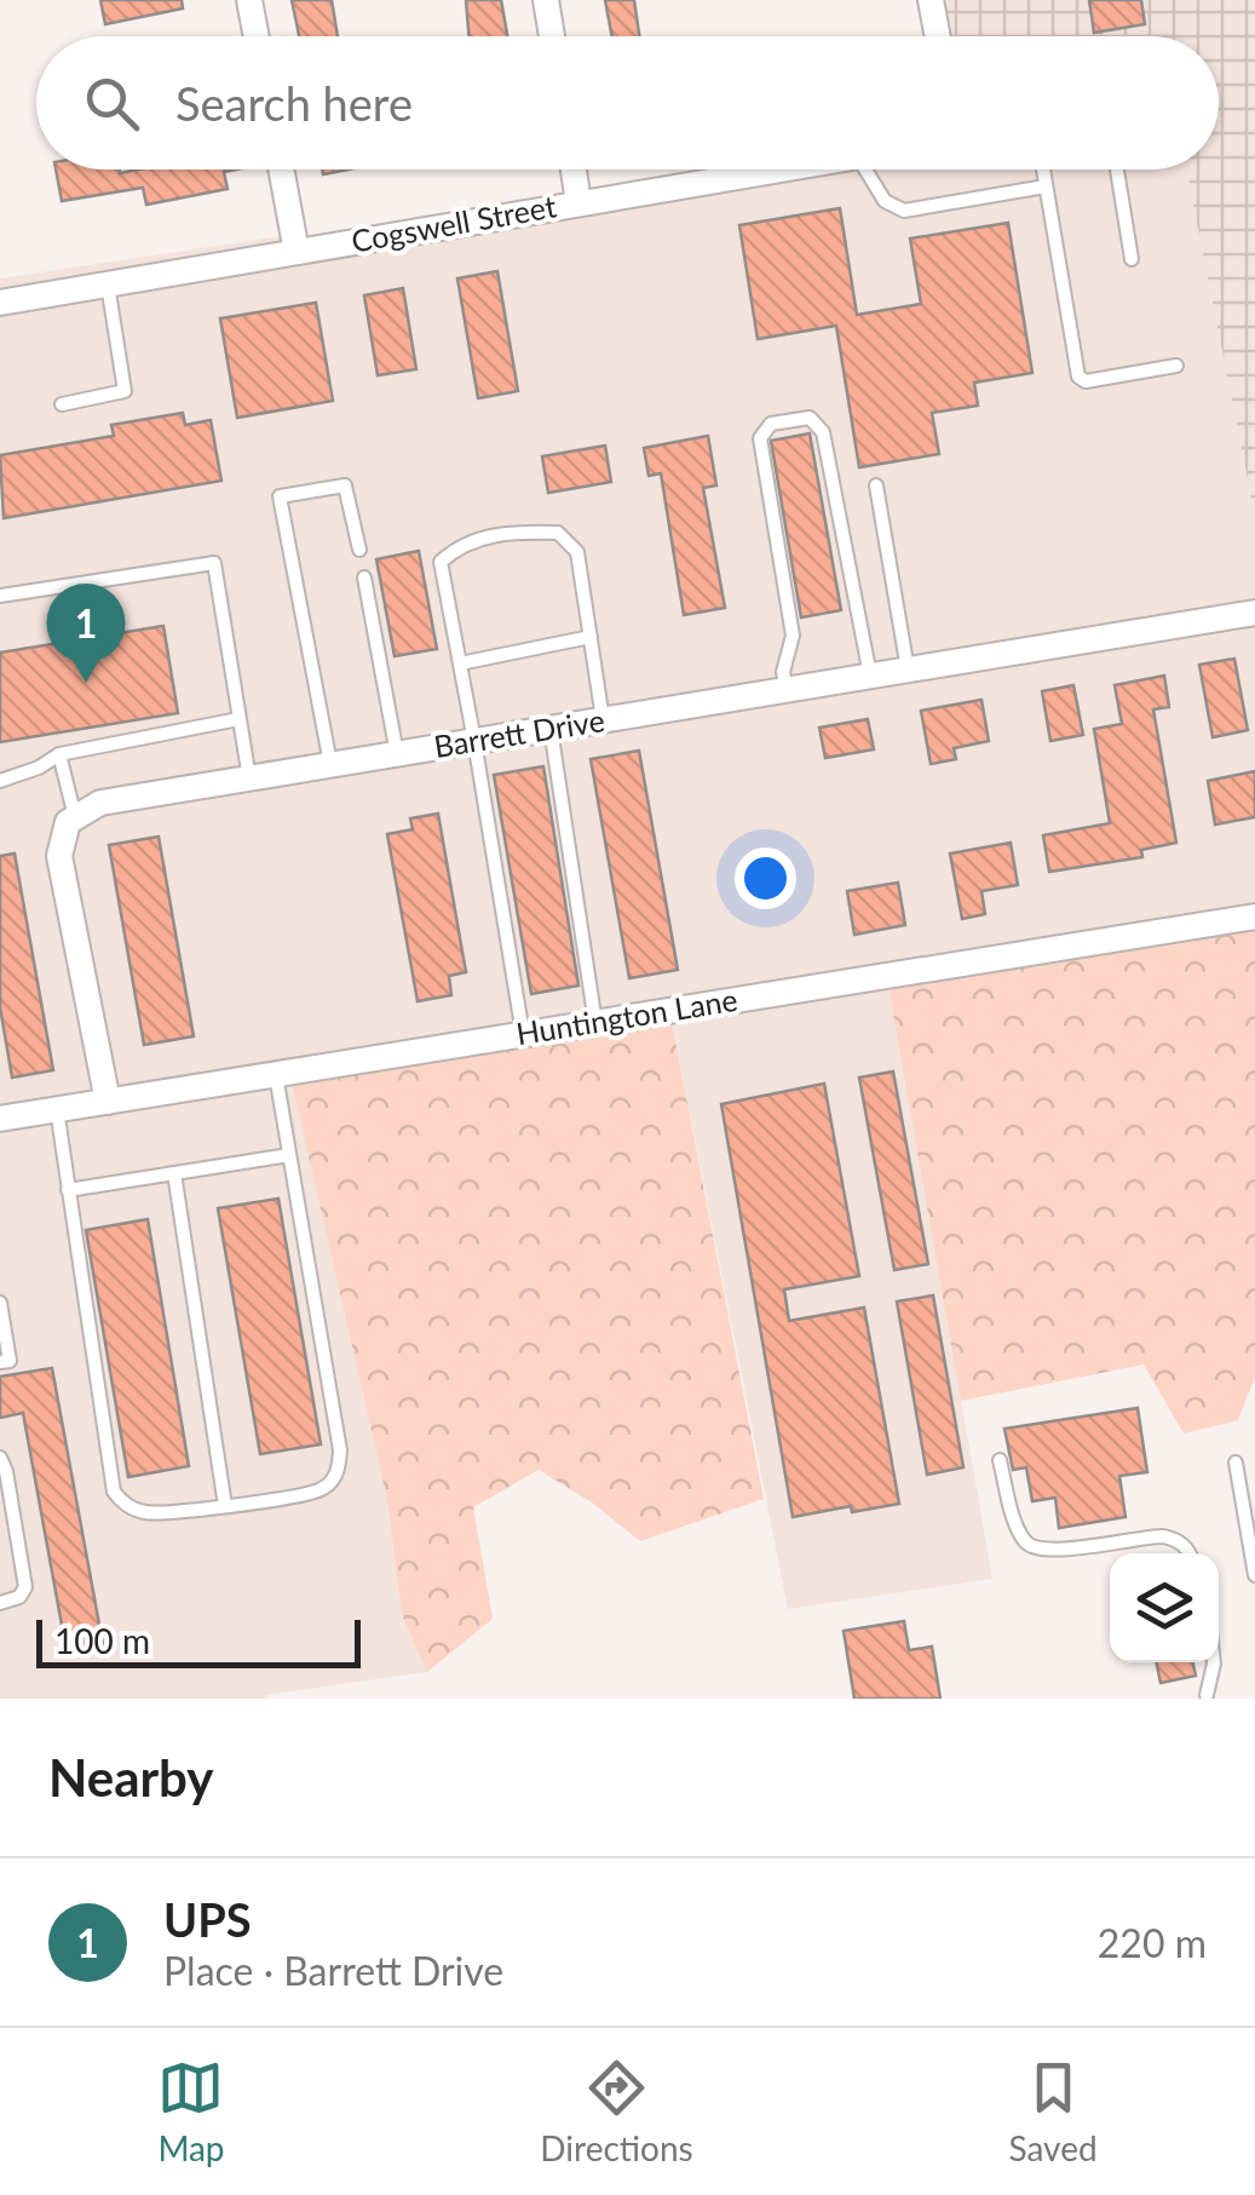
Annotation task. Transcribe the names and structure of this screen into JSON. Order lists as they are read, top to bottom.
{
  "streets": {
    "street": ["Cogswell Street", "Barrett Drive", "Huntington Lane"]
  },
  "scale_bar": "100 m",
  "page": {
    "search": "Search here",
    "pins": "1",
    "scale": "100 m",
    "heading": "Nearby",
    "list": [
      {
        "mark": "1",
        "name": "UPS",
        "note": "Place · Barrett Drive",
        "value": "220 m"
      }
    ],
    "nav": ["Map", "Directions", "Saved"]
  }
}
